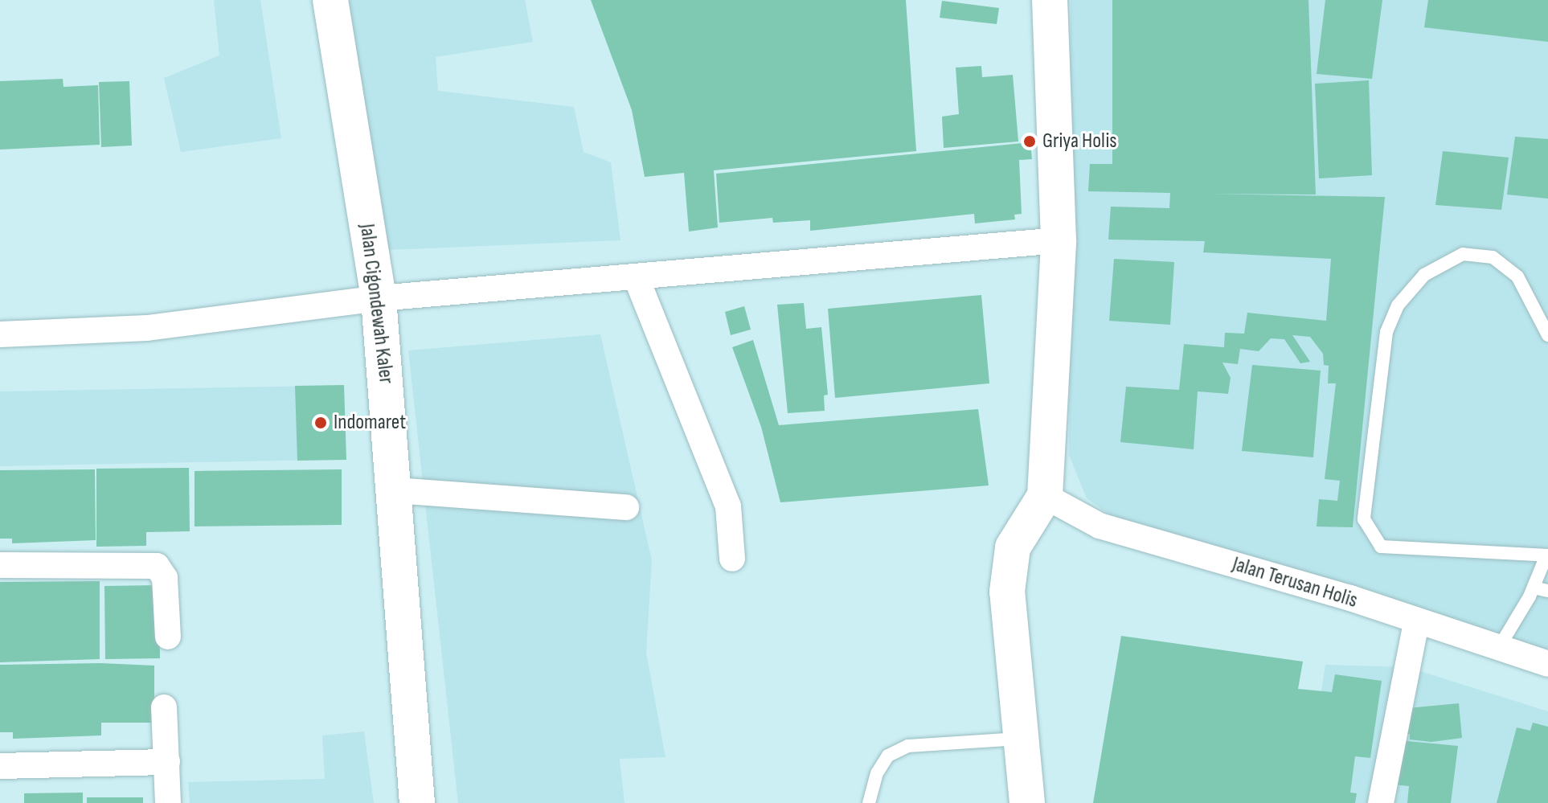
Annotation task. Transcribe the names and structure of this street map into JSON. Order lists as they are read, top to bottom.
{
  "streets": {
    "main road": ["Jalan Cigondewah Kaler"],
    "street": ["Jalan Terusan Holis"]
  },
  "places": ["Griya Holis", "Indomaret"]
}
